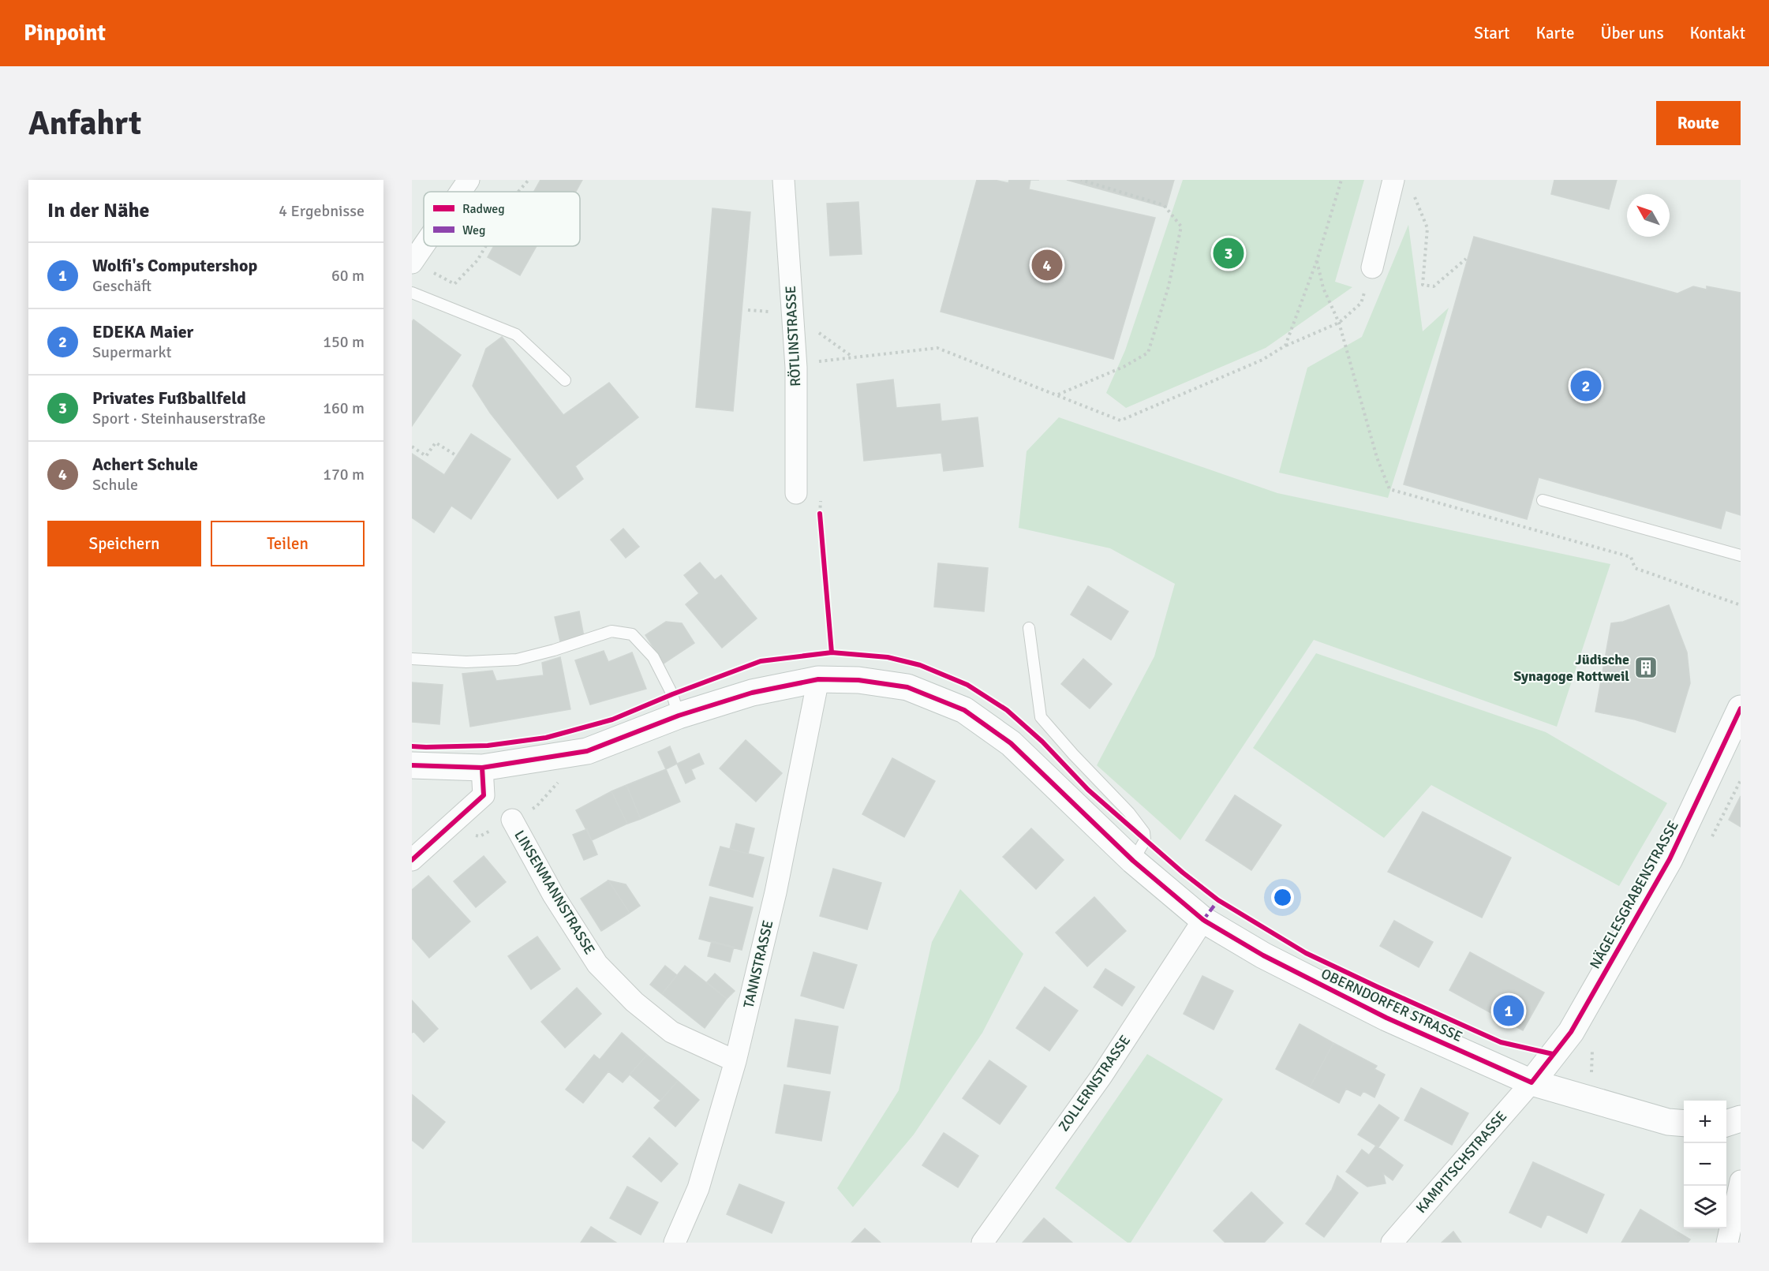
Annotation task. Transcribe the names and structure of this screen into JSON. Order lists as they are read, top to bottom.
{
  "streets": {
    "street": [
      "RÖTLINSTRASSE",
      "LINSENMANNSTRASSE",
      "NÄGELESGRABENSTRASSE",
      "TANNSTRASSE",
      "OBERNDORFER STRASSE",
      "ZOLLERNSTRASSE",
      "KAMPITSCHSTRASSE"
    ]
  },
  "crossings": [
    ["LINSENMANNSTRASSE", "TANNSTRASSE"],
    ["NÄGELESGRABENSTRASSE", "OBERNDORFER STRASSE"],
    ["NÄGELESGRABENSTRASSE", "KAMPITSCHSTRASSE"],
    ["TANNSTRASSE", "OBERNDORFER STRASSE"],
    ["OBERNDORFER STRASSE", "ZOLLERNSTRASSE"],
    ["OBERNDORFER STRASSE", "KAMPITSCHSTRASSE"]
  ],
  "places": {
    "building": ["Jüdische Synagoge Rottweil"]
  },
  "legend": ["Radweg", "Weg"],
  "north": "top left",
  "page": {
    "header": "Pinpoint",
    "nav": [
      "Start",
      "Karte",
      "Über uns",
      "Kontakt"
    ],
    "buttons": [
      "Route",
      ["Speichern", "Teilen"]
    ],
    "title": "Anfahrt",
    "heading": ["In der Nähe", "4 Ergebnisse"],
    "pins": [
      "3",
      "4",
      "2",
      "1"
    ],
    "list": [
      {
        "mark": "1",
        "name": "Wolfi's Computershop",
        "note": "Geschäft",
        "value": "60 m"
      },
      {
        "mark": "2",
        "name": "EDEKA Maier",
        "note": "Supermarkt",
        "value": "150 m"
      },
      {
        "mark": "3",
        "name": "Privates Fußballfeld",
        "note": "Sport · Steinhauserstraße",
        "value": "160 m"
      },
      {
        "mark": "4",
        "name": "Achert Schule",
        "note": "Schule",
        "value": "170 m"
      }
    ],
    "map_buttons": ["+", "−"]
  }
}
